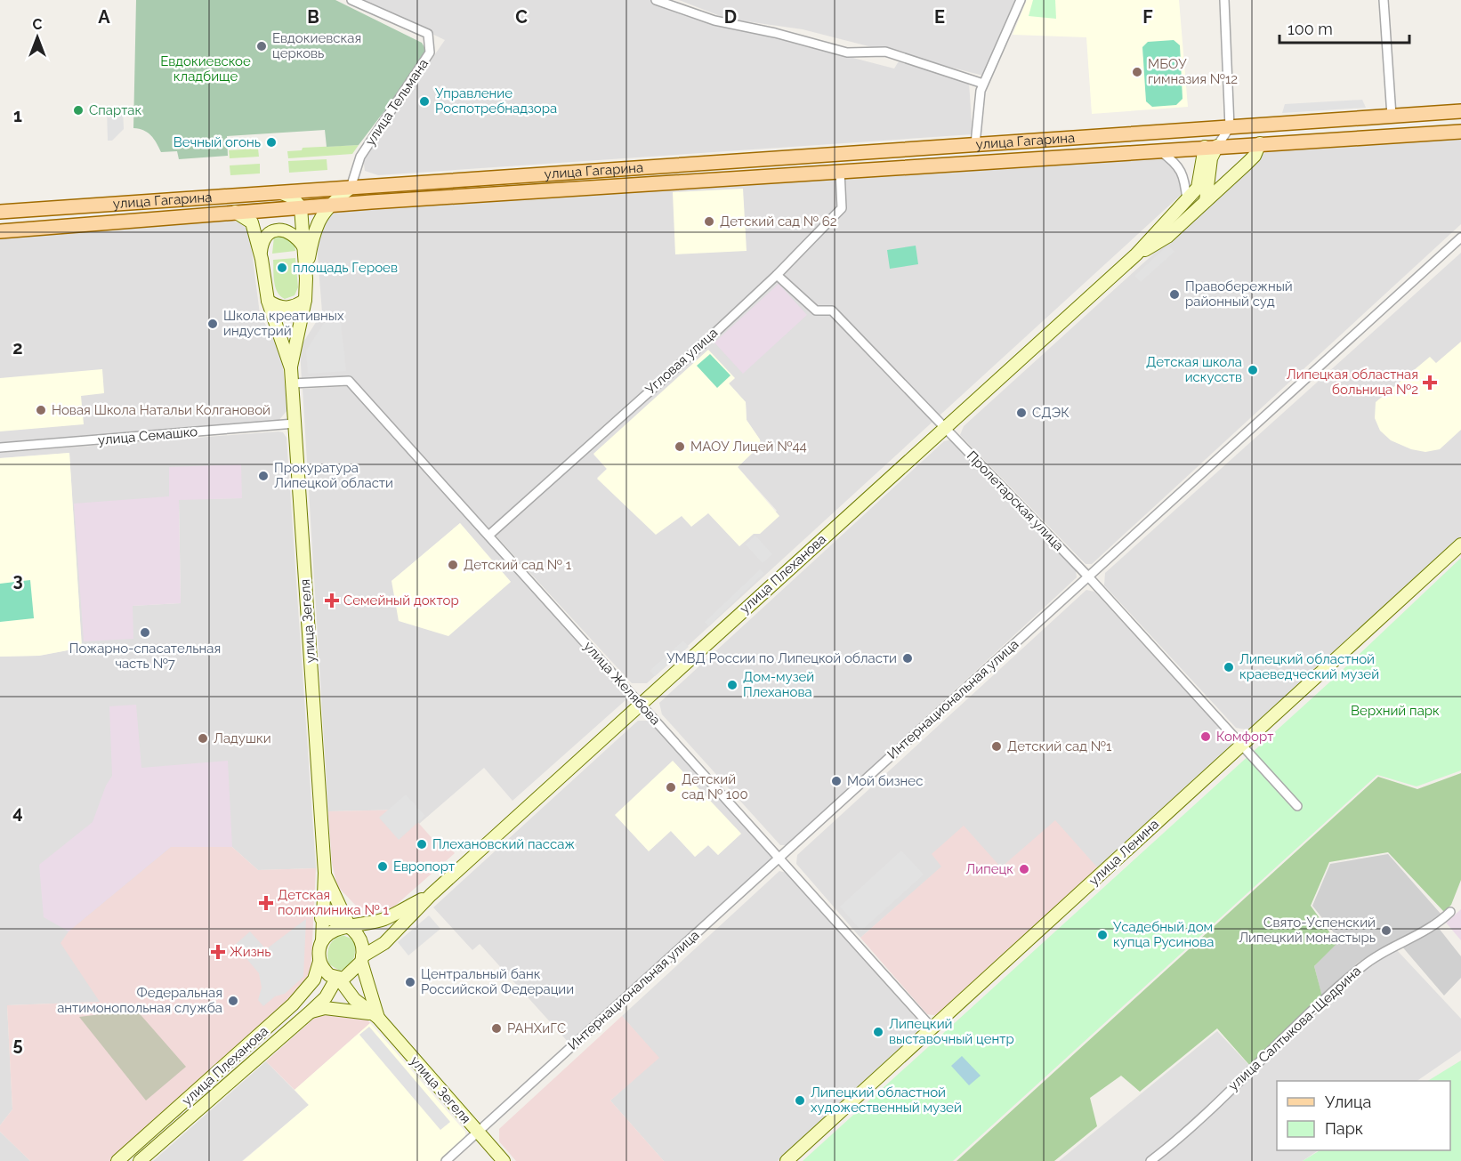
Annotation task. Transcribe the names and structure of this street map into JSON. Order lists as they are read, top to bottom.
{
  "streets": {
    "main road": [
      "улица Гагарина",
      "улица Плеханова",
      "улица Зегеля",
      "улица Ленина"
    ],
    "street": [
      "улица Тельмана",
      "Угловая улица",
      "улица Семашко",
      "Пролетарская улица",
      "улица Желябова",
      "Интернациональная улица",
      "улица Салтыкова-Щедрина"
    ]
  },
  "crossings": [
    ["улица Тельмана", "улица Гагарина"],
    ["улица Гагарина", "Угловая улица"],
    ["улица Гагарина", "улица Плеханова"],
    ["Угловая улица", "Пролетарская улица"],
    ["Угловая улица", "улица Желябова"],
    ["улица Семашко", "улица Зегеля"],
    ["Пролетарская улица", "улица Плеханова"],
    ["Пролетарская улица", "Интернациональная улица"],
    ["Пролетарская улица", "улица Ленина"],
    ["улица Плеханова", "улица Зегеля"],
    ["улица Плеханова", "улица Желябова"],
    ["улица Зегеля", "улица Желябова"],
    ["улица Зегеля", "Интернациональная улица"],
    ["улица Желябова", "Интернациональная улица"],
    ["улица Желябова", "улица Ленина"]
  ],
  "parks": ["Евдокиевское кладбище", "Верхний парк"],
  "places": {
    "other": [
      "Евдокиевская церковь",
      "МБОУ гимназия №12",
      "Управление Роспотребнадзора",
      "Спартак",
      "Вечный огонь",
      "Детский сад № 62",
      "площадь Героев",
      "Правобережный районный суд",
      "Школа креативных индустрий",
      "Детская школа искусств",
      "Новая Школа Натальи Колгановой",
      "СДЭК",
      "МАОУ Лицей №44",
      "Прокуратура Липецкой области",
      "Детский сад № 1",
      "Пожарно-спасательная часть №7",
      "УМВД России по Липецкой области",
      "Липецкий областной краеведческий музей",
      "Дом-музей Плеханова",
      "Комфорт",
      "Ладушки",
      "Детский сад №1",
      "Мой бизнес",
      "Детский сад № 100",
      "Плехановский пассаж",
      "Европорт",
      "Липецк",
      "Свято-Успенский Липецкий монастырь",
      "Усадебный дом купца Русинова",
      "Центральный банк Российской Федерации",
      "Федеральная антимонопольная служба",
      "РАНХиГС",
      "Липецкий выставочный центр",
      "Липецкий областной художественный музей"
    ],
    "health": [
      "Липецкая областная больница №2",
      "Семейный доктор",
      "Детская поликлиника № 1",
      "Жизнь"
    ]
  },
  "legend": ["Улица", "Парк"],
  "scale_bar": "100 m",
  "north": "top",
  "grid": {
    "columns": [
      "A",
      "B",
      "C",
      "D",
      "E",
      "F"
    ],
    "rows": [
      "1",
      "2",
      "3",
      "4",
      "5"
    ]
  }
}
